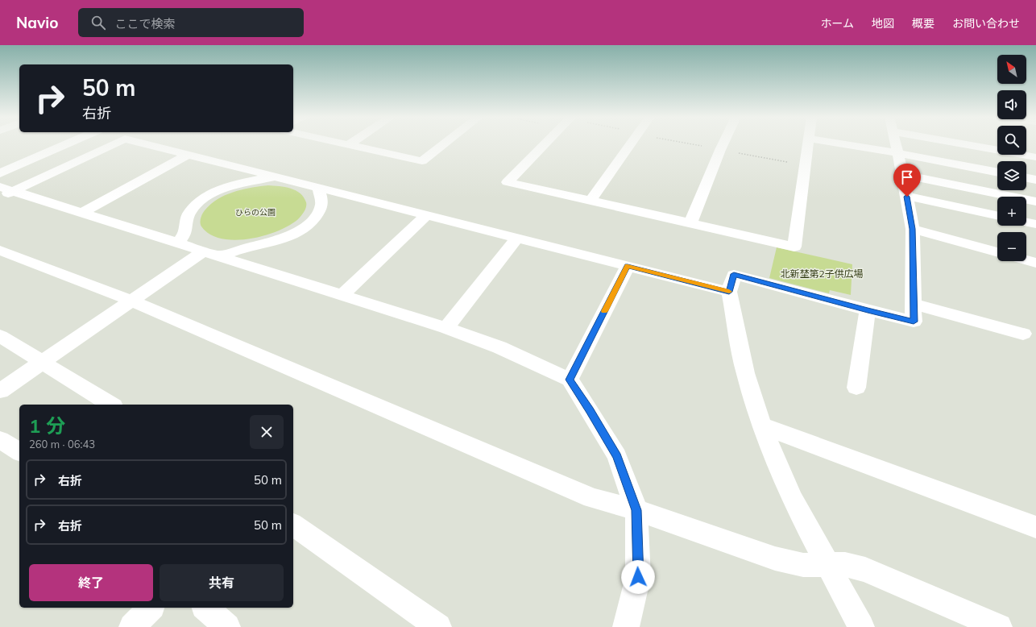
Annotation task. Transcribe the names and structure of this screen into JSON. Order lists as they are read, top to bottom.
{
  "parks": ["ひらの公園", "北新埜第2子供広場"],
  "north": "top left",
  "page": {
    "header": "Navio",
    "search": "ここで検索",
    "nav": [
      "ホーム",
      "地図",
      "概要",
      "お問い合わせ"
    ],
    "map_buttons": ["+", "−"],
    "turn": ["50 m", "右折"],
    "heading": ["1 分", "260 m · 06:43"],
    "list": [
      {
        "name": "右折",
        "value": "50 m"
      },
      {
        "name": "右折",
        "value": "50 m"
      }
    ],
    "buttons": ["終了", "共有"]
  }
}
